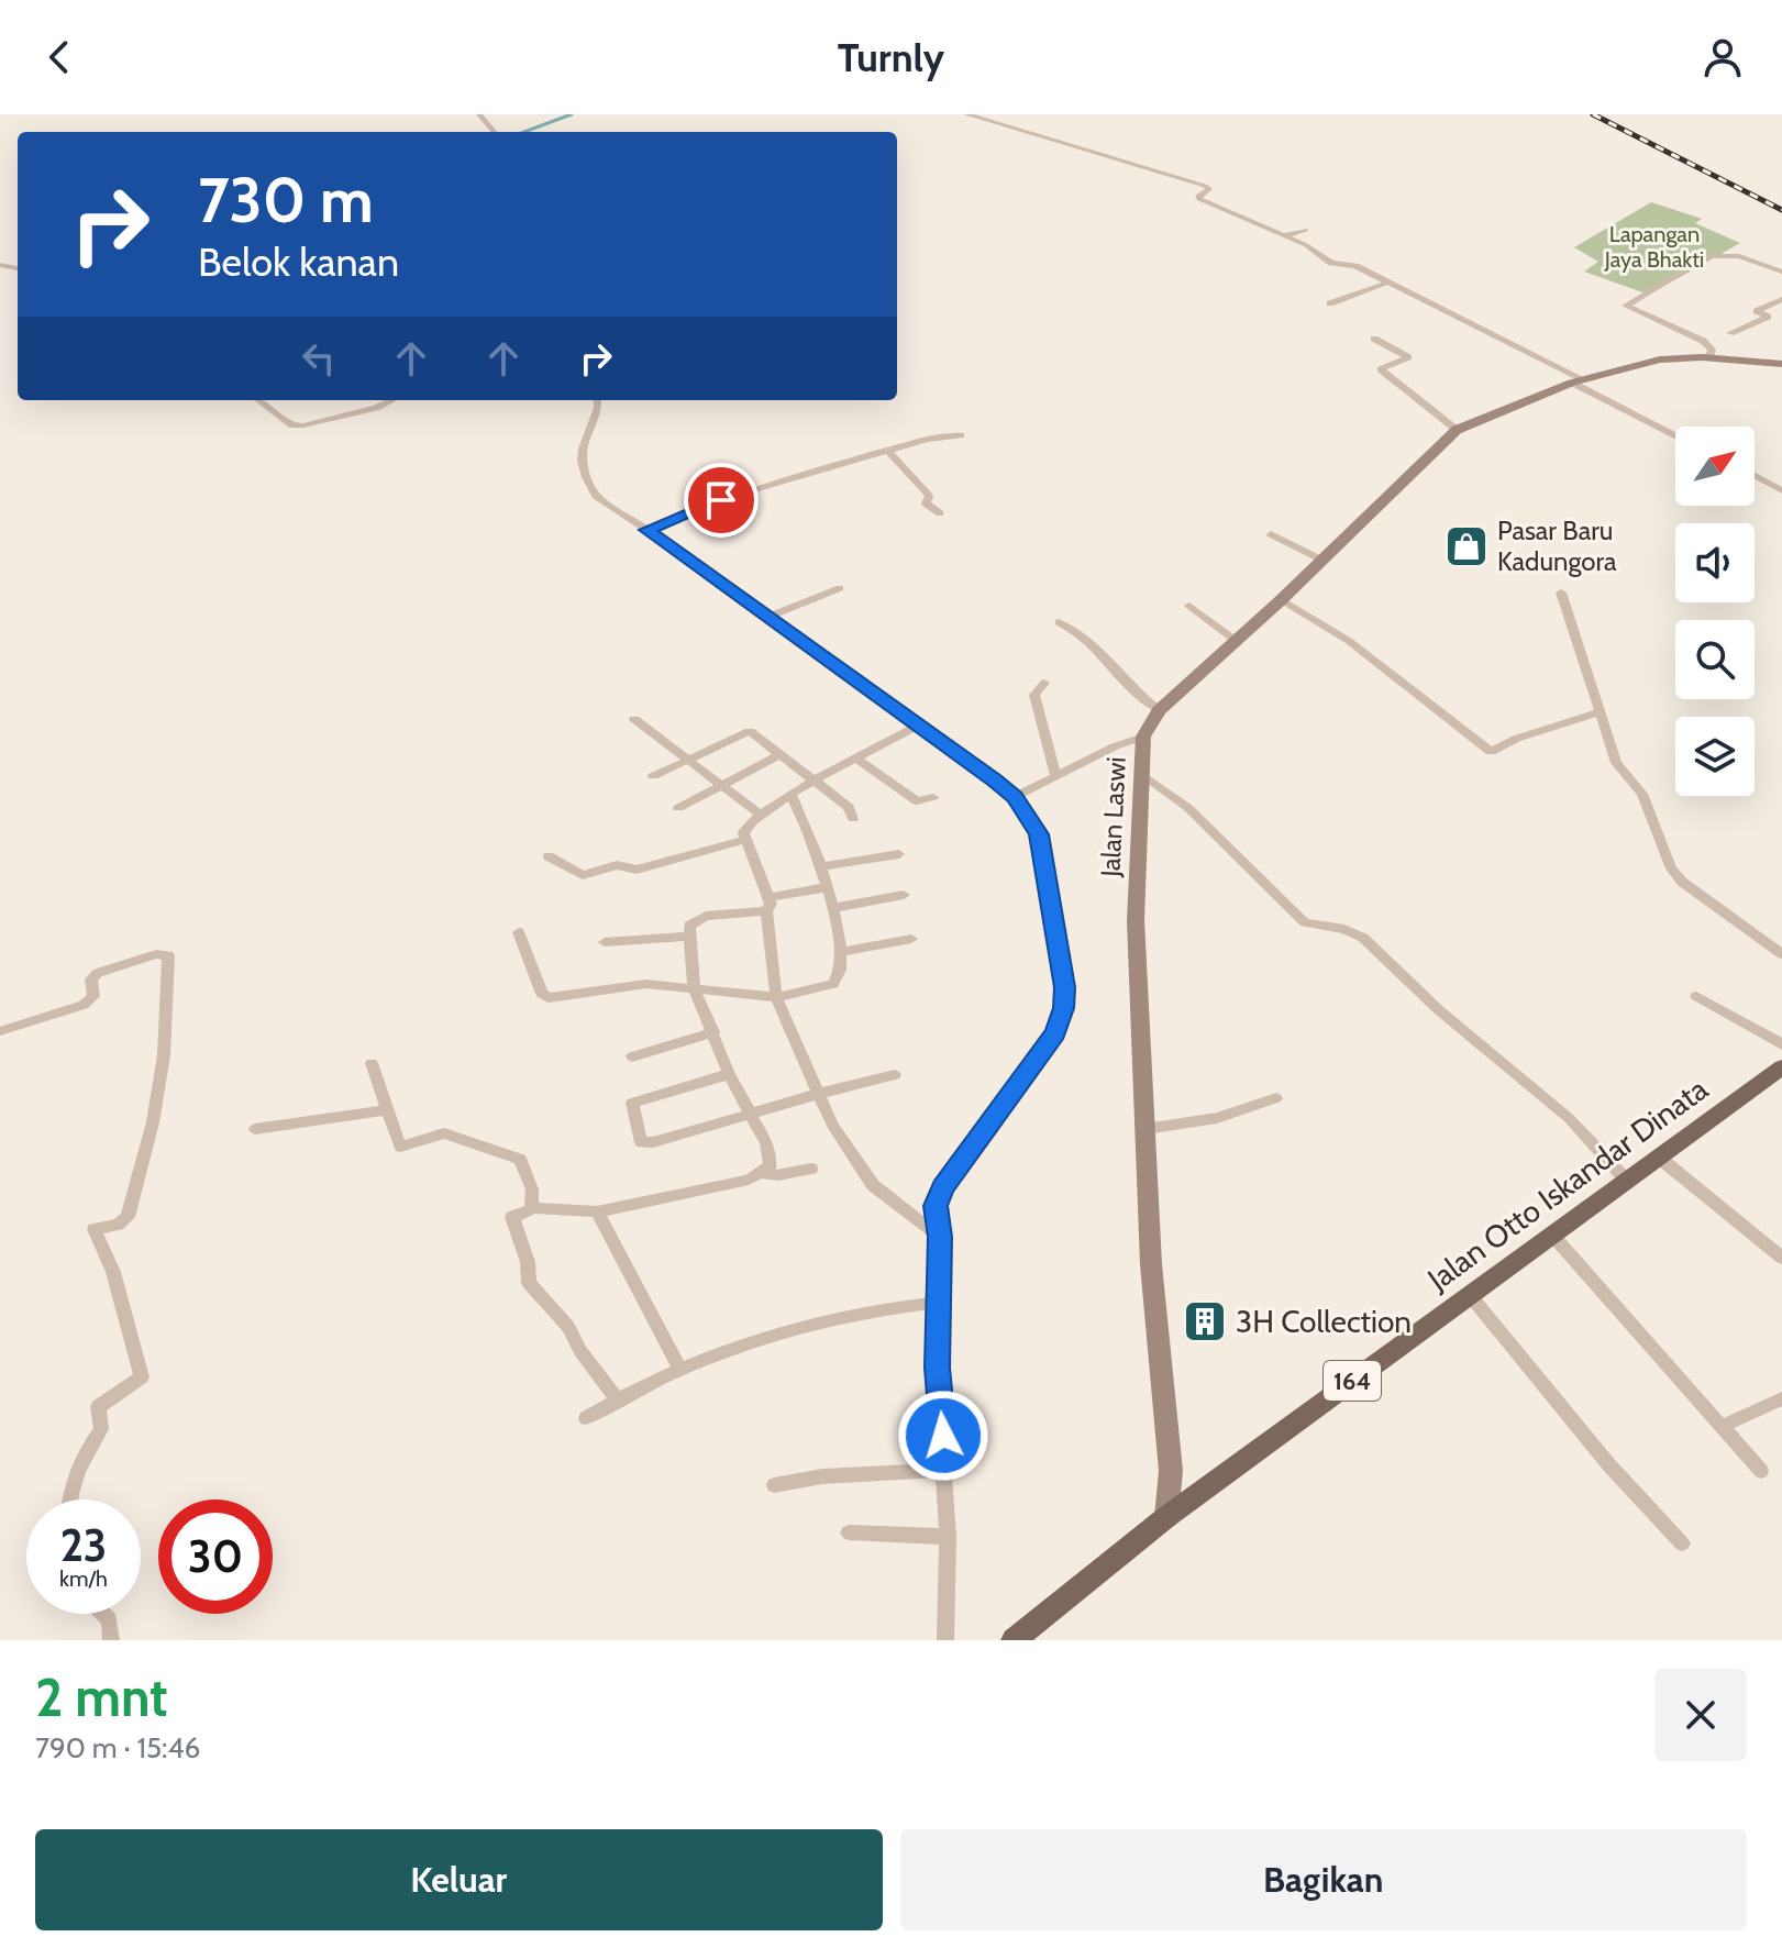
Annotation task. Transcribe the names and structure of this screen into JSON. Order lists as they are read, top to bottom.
{
  "streets": {
    "main road": ["Jalan Otto Iskandar Dinata", "164"],
    "street": ["Jalan Laswi"]
  },
  "crossings": [
    ["Jalan Laswi", "Jalan Otto Iskandar Dinata"]
  ],
  "parks": ["Lapangan Jaya Bhakti"],
  "places": {
    "shop": ["Pasar Baru Kadungora"],
    "building": ["3H Collection"]
  },
  "north": "top right",
  "page": {
    "header": "Turnly",
    "turn": ["730 m", "Belok kanan"],
    "speed": "23 km/h",
    "limit": "30",
    "heading": ["2 mnt", "790 m · 15:46"],
    "buttons": ["Keluar", "Bagikan"]
  }
}
